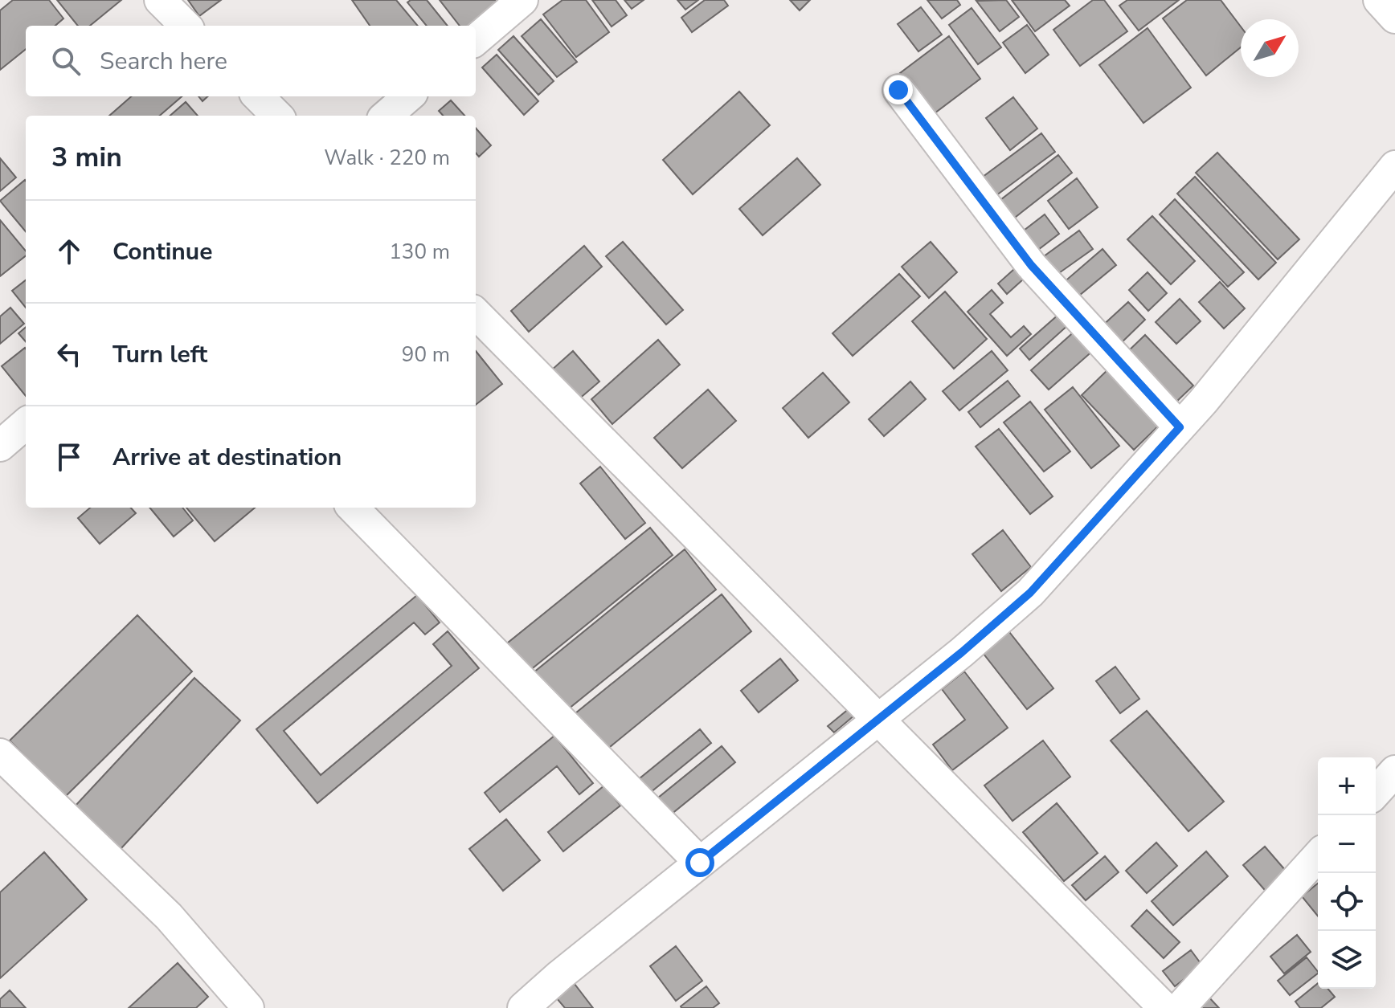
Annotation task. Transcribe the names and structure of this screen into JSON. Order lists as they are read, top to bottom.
{
  "north": "top right",
  "page": {
    "search": "Search here",
    "heading": ["3 min", "Walk · 220 m"],
    "list": [
      ["Continue", "130 m"],
      ["Turn left", "90 m"],
      "Arrive at destination"
    ],
    "map_buttons": ["+", "−"]
  }
}
